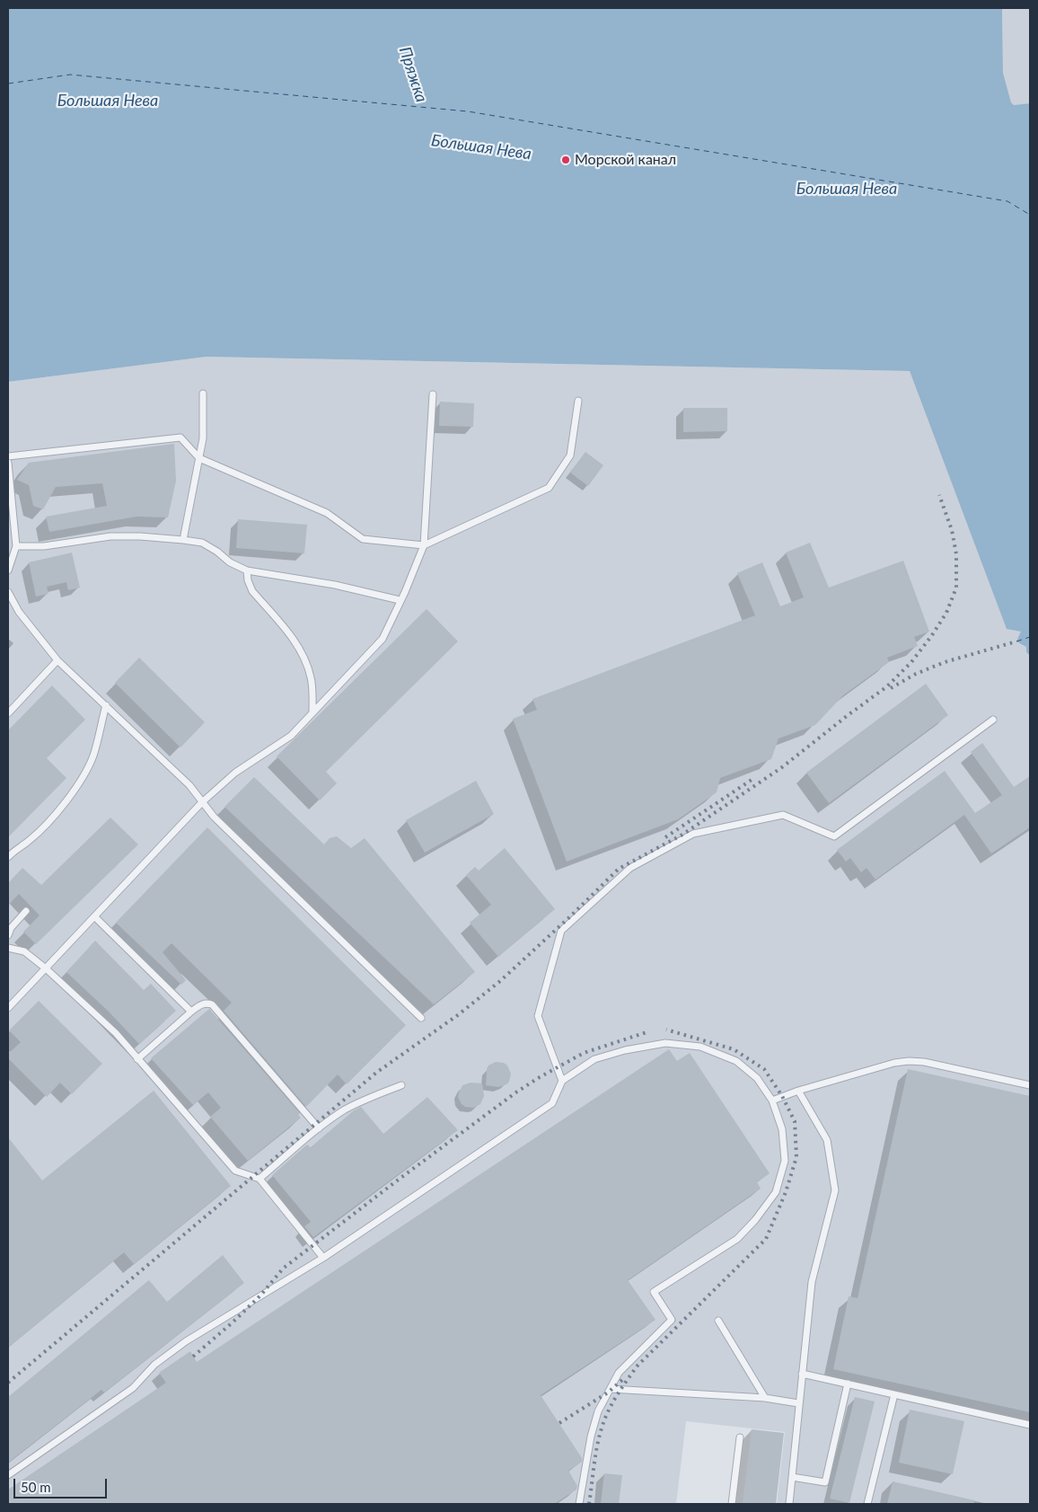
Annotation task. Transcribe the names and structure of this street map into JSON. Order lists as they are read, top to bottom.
{
  "water": ["Пряжка", "Большая Нева"],
  "places": ["Морской канал"],
  "scale_bar": "50 m"
}
